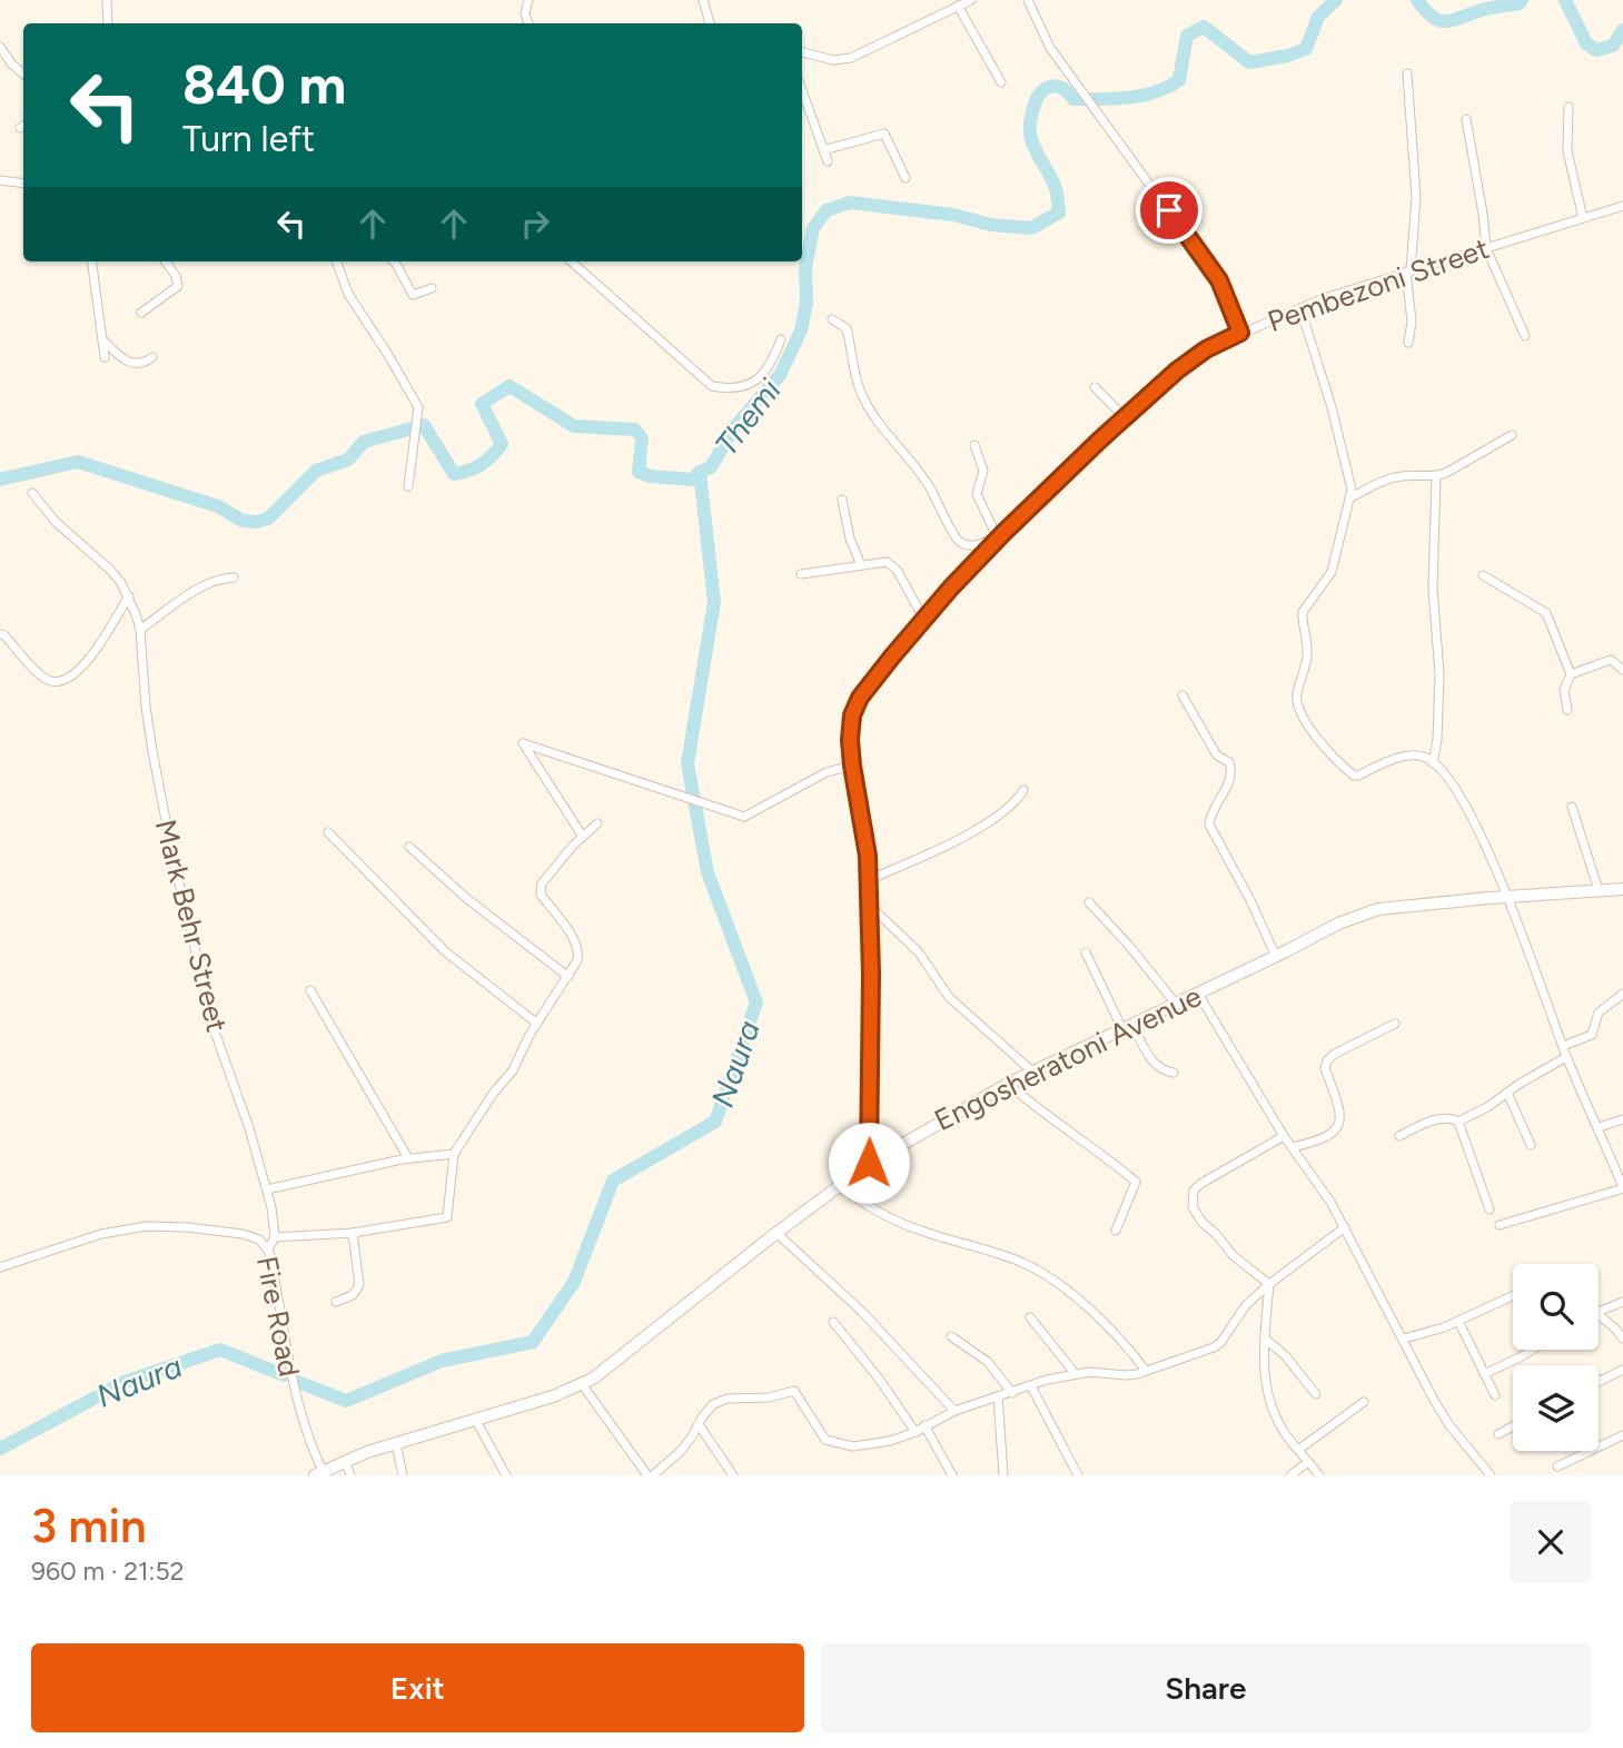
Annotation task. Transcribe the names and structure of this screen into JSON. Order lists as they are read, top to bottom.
{
  "streets": {
    "street": [
      "Pembezoni Street",
      "Mark Behr Street",
      "Engosheratoni Avenue",
      "Fire Road"
    ]
  },
  "crossings": [
    ["Pembezoni Street", "Engosheratoni Avenue"],
    ["Engosheratoni Avenue", "Fire Road"]
  ],
  "water": ["Themi", "Naura"],
  "page": {
    "turn": ["840 m", "Turn left"],
    "heading": ["3 min", "960 m · 21:52"],
    "buttons": ["Exit", "Share"]
  }
}
